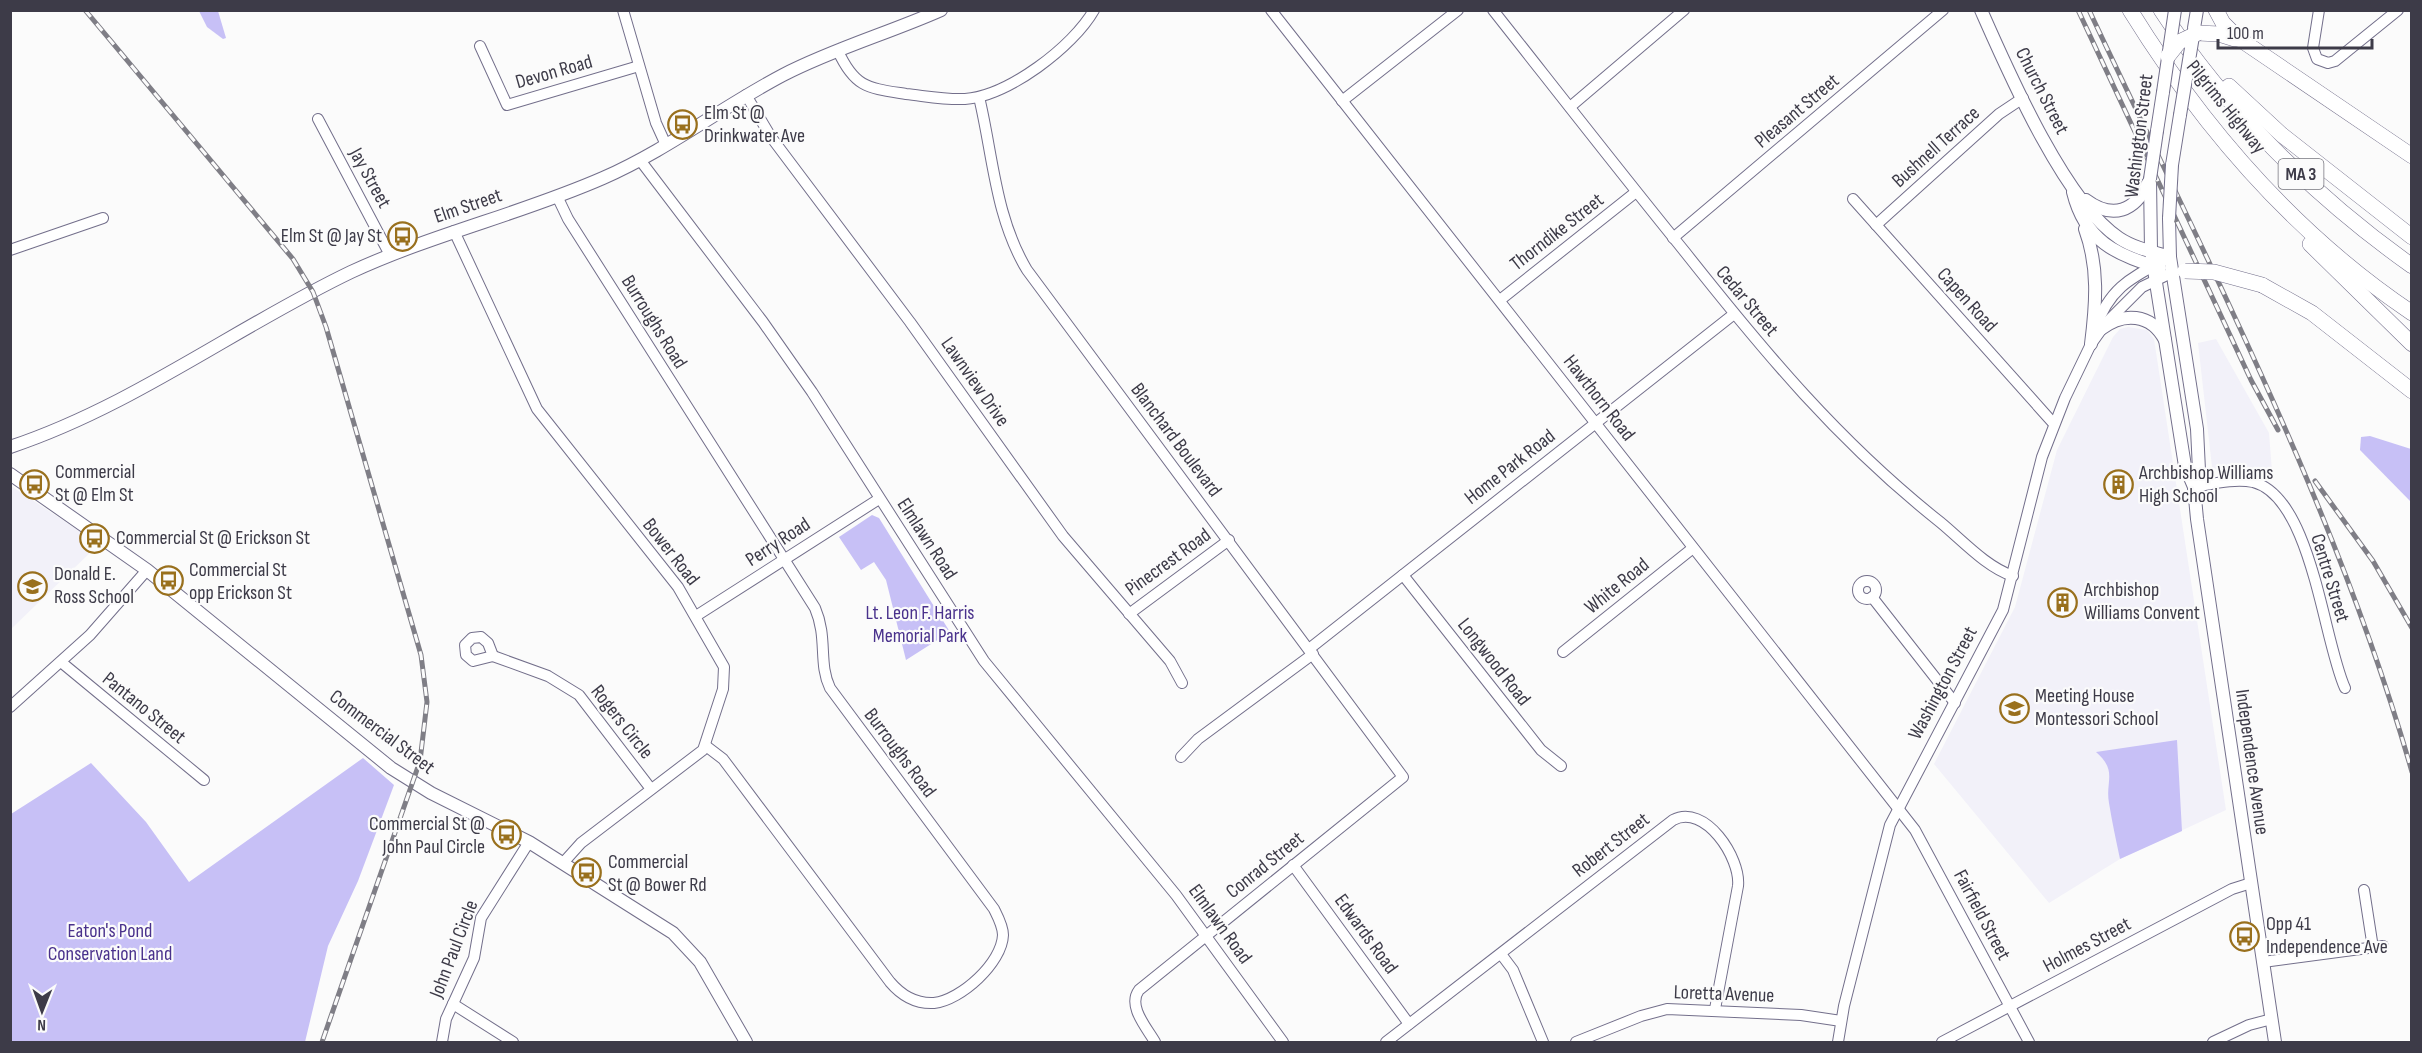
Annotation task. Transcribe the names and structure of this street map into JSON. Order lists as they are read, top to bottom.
{
  "streets": {
    "highway": ["Pilgrims Highway", "MA 3"],
    "main road": [
      "Church Street",
      "Washington Street",
      "Elm Street",
      "Commercial Street",
      "Independence Avenue"
    ],
    "street": [
      "Devon Road",
      "Pleasant Street",
      "Bushnell Terrace",
      "Jay Street",
      "Thorndike Street",
      "Capen Road",
      "Cedar Street",
      "Burroughs Road",
      "Lawnview Drive",
      "Hawthorn Road",
      "Blanchard Boulevard",
      "Home Park Road",
      "Elmlawn Road",
      "Perry Road",
      "Bower Road",
      "Pinecrest Road",
      "Centre Street",
      "White Road",
      "Longwood Road",
      "Pantano Street",
      "Rogers Circle",
      "Robert Street",
      "Conrad Street",
      "Fairfield Street",
      "Edwards Road",
      "Holmes Street",
      "John Paul Circle",
      "Loretta Avenue"
    ]
  },
  "crossings": [
    ["Church Street", "Washington Street"],
    ["Church Street", "Bushnell Terrace"],
    ["Church Street", "Independence Avenue"],
    ["Pleasant Street", "Cedar Street"],
    ["Washington Street", "Capen Road"],
    ["Washington Street", "Cedar Street"],
    ["Washington Street", "Hawthorn Road"],
    ["Washington Street", "Independence Avenue"],
    ["Washington Street", "Fairfield Street"],
    ["Washington Street", "Loretta Avenue"],
    ["Bushnell Terrace", "Capen Road"],
    ["Jay Street", "Elm Street"],
    ["Elm Street", "Burroughs Road"],
    ["Elm Street", "Lawnview Drive"],
    ["Elm Street", "Elmlawn Road"],
    ["Elm Street", "Bower Road"],
    ["Thorndike Street", "Cedar Street"],
    ["Thorndike Street", "Hawthorn Road"],
    ["Cedar Street", "Home Park Road"],
    ["Burroughs Road", "Perry Road"],
    ["Burroughs Road", "Bower Road"],
    ["Lawnview Drive", "Pinecrest Road"],
    ["Hawthorn Road", "Home Park Road"],
    ["Hawthorn Road", "White Road"],
    ["Hawthorn Road", "Fairfield Street"],
    ["Blanchard Boulevard", "Home Park Road"],
    ["Blanchard Boulevard", "Pinecrest Road"],
    ["Blanchard Boulevard", "Conrad Street"],
    ["Home Park Road", "Longwood Road"],
    ["Elmlawn Road", "Perry Road"],
    ["Elmlawn Road", "Conrad Street"],
    ["Perry Road", "Bower Road"],
    ["Centre Street", "Independence Avenue"],
    ["Commercial Street", "John Paul Circle"],
    ["Independence Avenue", "Holmes Street"],
    ["Robert Street", "Edwards Road"],
    ["Robert Street", "Loretta Avenue"],
    ["Conrad Street", "Edwards Road"],
    ["Fairfield Street", "Holmes Street"]
  ],
  "parks": ["Lt. Leon F. Harris Memorial Park", "Eaton's Pond Conservation Land"],
  "places": {
    "bus stop": [
      "Elm St @ Drinkwater Ave",
      "Elm St @ Jay St",
      "Commercial St @ Elm St",
      "Commercial St @ Erickson St",
      "Commercial St opp Erickson St",
      "Commercial St @ John Paul Circle",
      "Commercial St @ Bower Rd",
      "Opp 41 Independence Ave"
    ],
    "building": ["Archbishop Williams High School", "Archbishop Williams Convent"],
    "school or university": ["Donald E. Ross School", "Meeting House Montessori School"]
  },
  "scale_bar": "100 m",
  "north": "bottom"
}
